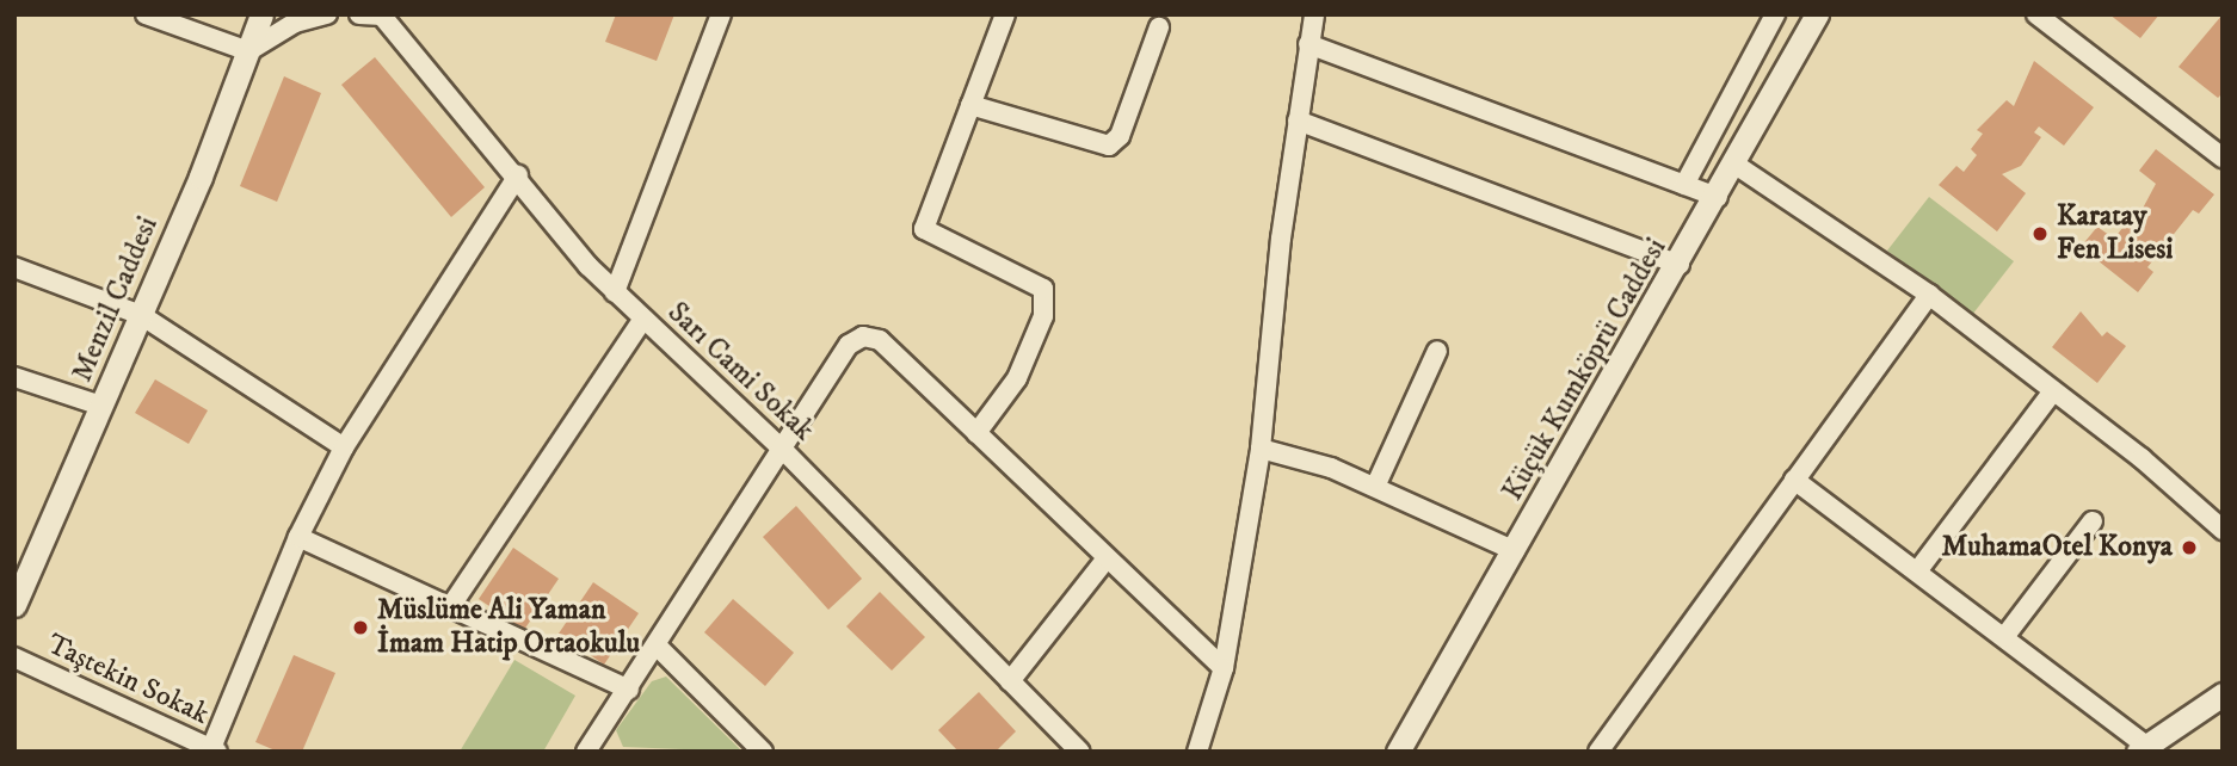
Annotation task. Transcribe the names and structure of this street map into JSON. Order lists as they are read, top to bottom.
{
  "streets": {
    "street": [
      "Menzil Caddesi",
      "Küçük Kumköprü Caddesi",
      "Sarı Cami Sokak",
      "Taştekin Sokak"
    ]
  },
  "places": ["Karatay Fen Lisesi", "MuhamaOtel Konya", "Müslüme Ali Yaman İmam Hatip Ortaokulu"]
}
